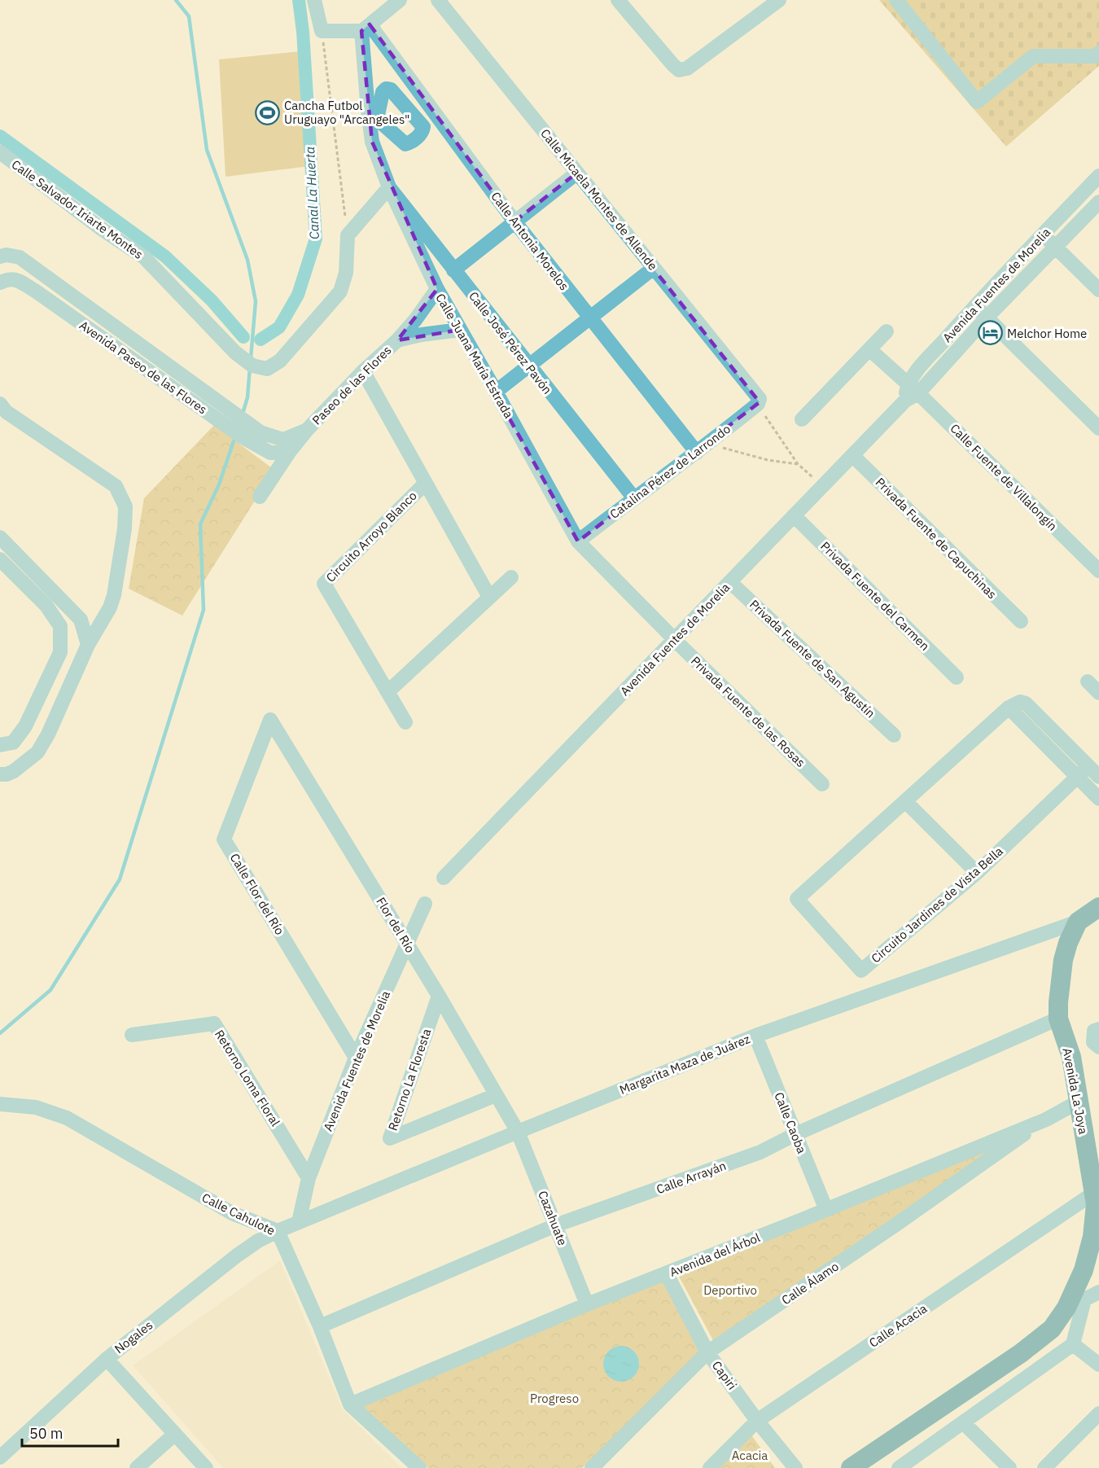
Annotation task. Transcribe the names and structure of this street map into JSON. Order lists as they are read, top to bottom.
{
  "streets": {
    "main road": ["Margarita Maza de Juárez", "Avenida La Joya"],
    "street": [
      "Calle Micaela Montes de Allende",
      "Calle Salvador Iriarte Montes",
      "Calle Antonia Morelos",
      "Avenida Fuentes de Morelia",
      "Calle José Pérez Pavón",
      "Calle Juana María Estrada",
      "Avenida Paseo de las Flores",
      "Paseo de las Flores",
      "Catalina Pérez de Larrondo",
      "Calle Fuente de Villalongín",
      "Circuito Arroyo Blanco",
      "Privada Fuente de Capuchinas",
      "Privada Fuente del Carmen",
      "Privada Fuente de San Agustín",
      "Privada Fuente de las Rosas",
      "Calle Flor del Río",
      "Circuito Jardines de Vista Bella",
      "Flor del Río",
      "Retorno Loma Floral",
      "Retorno La Floresta",
      "Calle Caoba",
      "Calle Arrayán",
      "Calle Cahulote",
      "Cazahuate",
      "Avenida del Árbol",
      "Calle Álamo",
      "Calle Acacia",
      "Nogales",
      "Capiri"
    ]
  },
  "crossings": [
    ["Calle Micaela Montes de Allende", "Catalina Pérez de Larrondo"],
    ["Calle Antonia Morelos", "Calle Juana María Estrada"],
    ["Calle Antonia Morelos", "Catalina Pérez de Larrondo"],
    ["Avenida Fuentes de Morelia", "Calle Juana María Estrada"],
    ["Avenida Fuentes de Morelia", "Calle Fuente de Villalongín"],
    ["Avenida Fuentes de Morelia", "Privada Fuente de Capuchinas"],
    ["Avenida Fuentes de Morelia", "Privada Fuente del Carmen"],
    ["Avenida Fuentes de Morelia", "Privada Fuente de San Agustín"],
    ["Avenida Fuentes de Morelia", "Privada Fuente de las Rosas"],
    ["Avenida Fuentes de Morelia", "Calle Flor del Río"],
    ["Avenida Fuentes de Morelia", "Flor del Río"],
    ["Avenida Fuentes de Morelia", "Margarita Maza de Juárez"],
    ["Avenida Fuentes de Morelia", "Retorno Loma Floral"],
    ["Calle José Pérez Pavón", "Calle Juana María Estrada"],
    ["Calle José Pérez Pavón", "Catalina Pérez de Larrondo"],
    ["Calle Juana María Estrada", "Paseo de las Flores"],
    ["Calle Juana María Estrada", "Catalina Pérez de Larrondo"],
    ["Calle Juana María Estrada", "Privada Fuente de las Rosas"],
    ["Avenida Paseo de las Flores", "Paseo de las Flores"],
    ["Paseo de las Flores", "Circuito Arroyo Blanco"],
    ["Calle Flor del Río", "Flor del Río"],
    ["Flor del Río", "Margarita Maza de Juárez"],
    ["Flor del Río", "Retorno La Floresta"],
    ["Flor del Río", "Cazahuate"],
    ["Margarita Maza de Juárez", "Avenida La Joya"],
    ["Margarita Maza de Juárez", "Calle Caoba"],
    ["Margarita Maza de Juárez", "Calle Cahulote"],
    ["Margarita Maza de Juárez", "Cazahuate"],
    ["Margarita Maza de Juárez", "Nogales"],
    ["Avenida La Joya", "Calle Arrayán"],
    ["Avenida La Joya", "Avenida del Árbol"],
    ["Avenida La Joya", "Calle Acacia"],
    ["Calle Caoba", "Calle Arrayán"],
    ["Calle Caoba", "Avenida del Árbol"],
    ["Calle Arrayán", "Calle Cahulote"],
    ["Calle Arrayán", "Cazahuate"],
    ["Calle Cahulote", "Avenida del Árbol"],
    ["Calle Cahulote", "Nogales"],
    ["Cazahuate", "Avenida del Árbol"],
    ["Avenida del Árbol", "Calle Álamo"],
    ["Avenida del Árbol", "Capiri"],
    ["Calle Álamo", "Capiri"],
    ["Calle Acacia", "Capiri"]
  ],
  "water": ["Canal La Huerta"],
  "parks": ["Deportivo", "Progreso", "Acacia"],
  "places": {
    "sports": ["Cancha Futbol Uruguayo \"Arcangeles\""],
    "hotel": ["Melchor Home"]
  },
  "scale_bar": "50 m"
}
